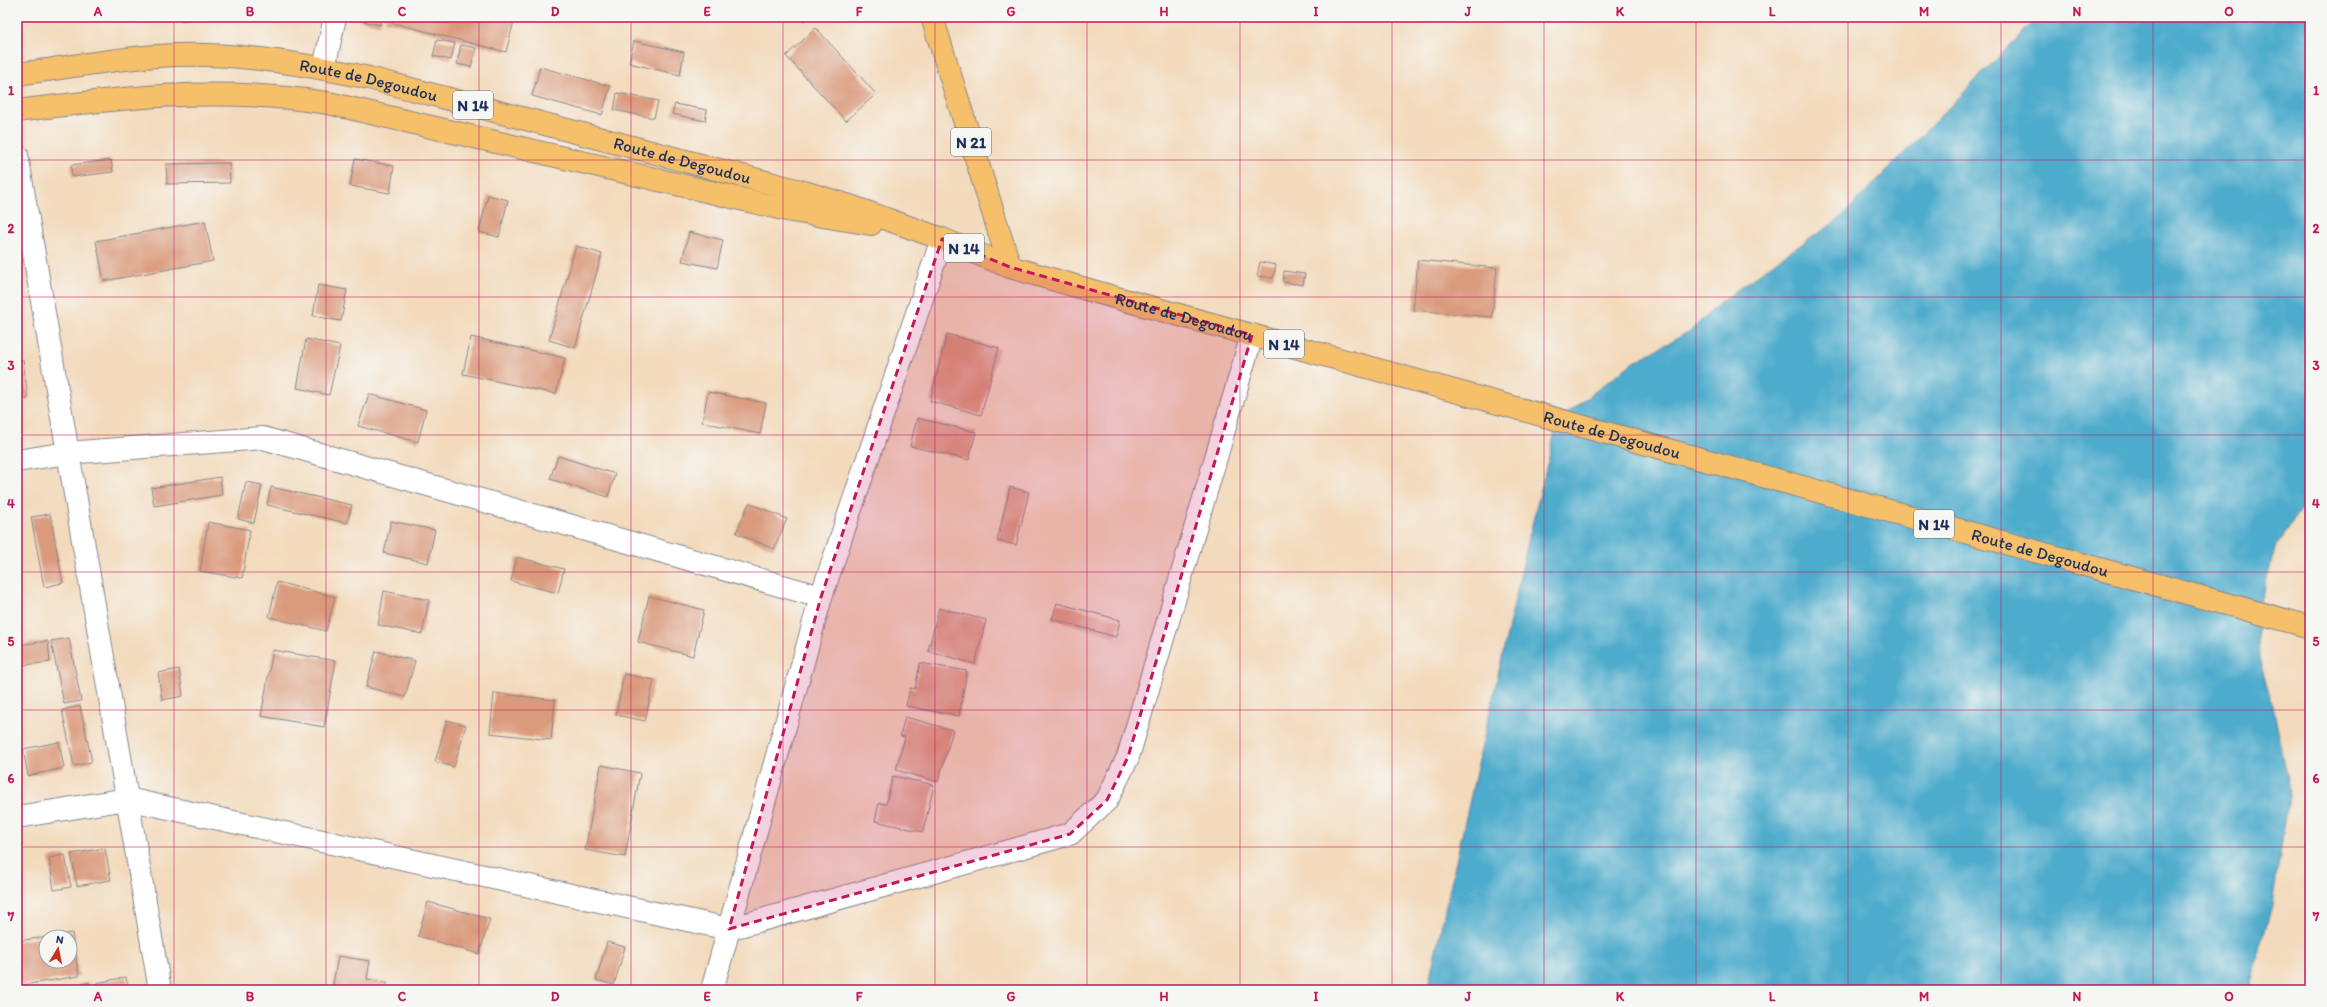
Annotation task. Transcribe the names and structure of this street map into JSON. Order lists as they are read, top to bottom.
{
  "streets": {
    "main road": ["Route de Degoudou", "N 14", "N 21"]
  },
  "crossings": [
    ["Route de Degoudou", "N 21"]
  ],
  "north": "top",
  "grid": {
    "columns": [
      "A",
      "B",
      "C",
      "D",
      "E",
      "F",
      "G",
      "H",
      "I",
      "J",
      "K",
      "L",
      "M",
      "N",
      "O"
    ],
    "rows": [
      "1",
      "2",
      "3",
      "4",
      "5",
      "6",
      "7"
    ]
  }
}
